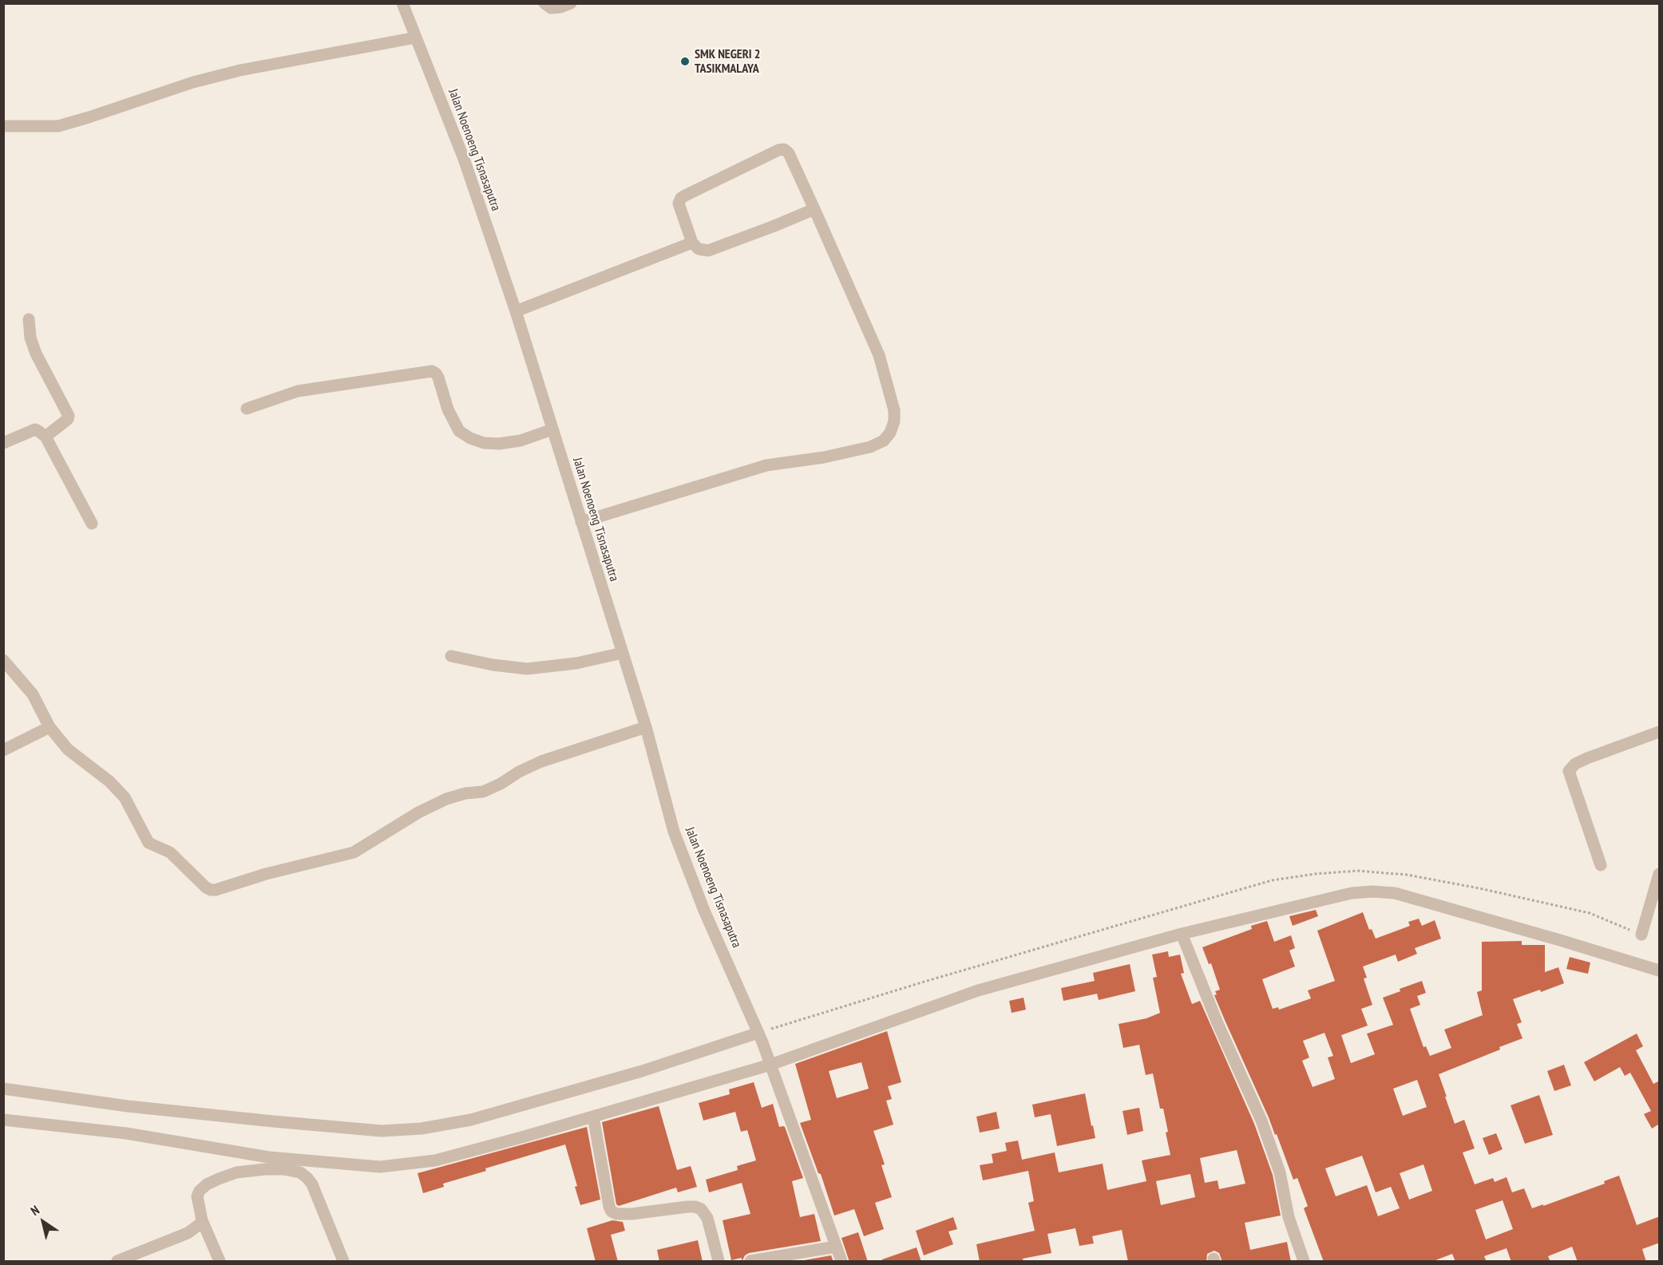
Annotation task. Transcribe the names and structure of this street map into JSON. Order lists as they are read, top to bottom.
{
  "streets": {
    "street": ["Jalan Noenoeng Tisnasaputra"]
  },
  "places": ["SMK NEGERI 2 TASIKMALAYA"],
  "north": "top left"
}
